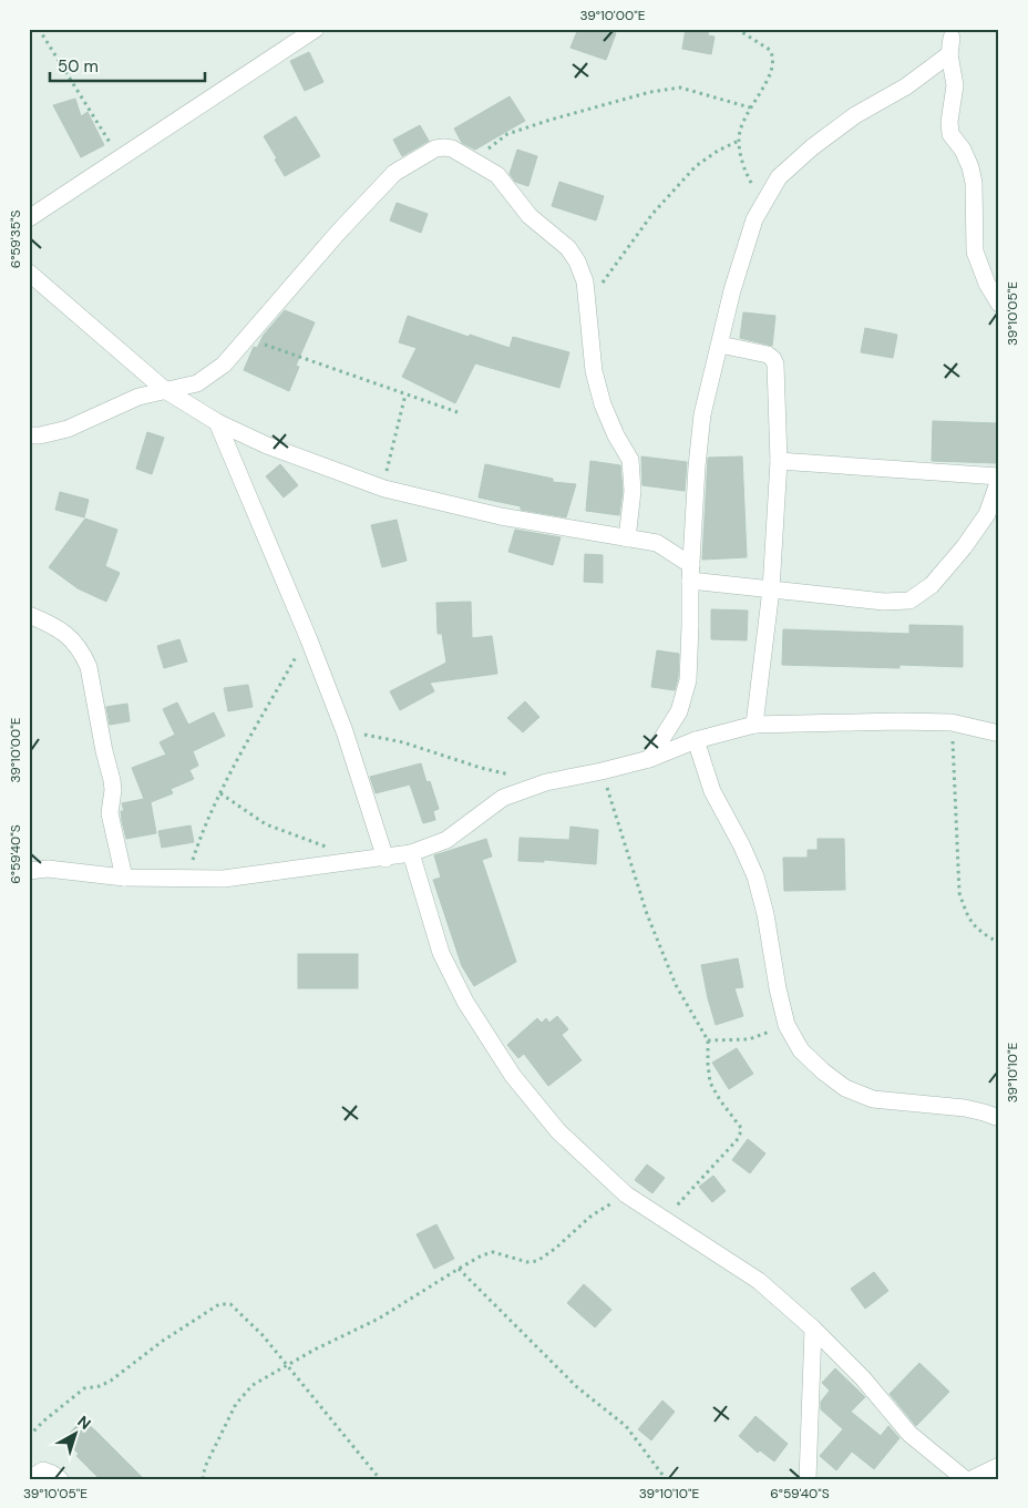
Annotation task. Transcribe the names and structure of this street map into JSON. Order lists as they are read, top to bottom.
{
  "scale_bar": "50 m",
  "north": "top right",
  "coordinates": [
    "39°10'00\"E",
    "6°59'35\"S",
    "39°10'05\"E",
    "6°59'40\"S",
    "39°10'10\"E"
  ]
}
